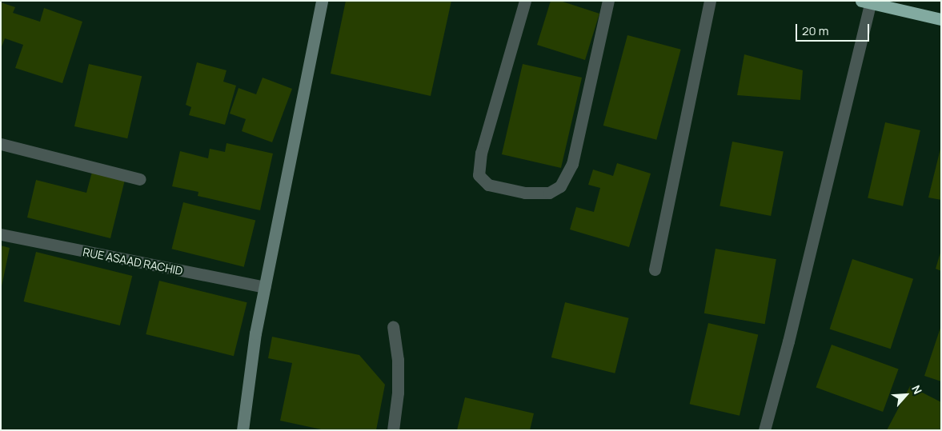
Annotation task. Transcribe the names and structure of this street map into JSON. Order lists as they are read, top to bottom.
{
  "streets": {
    "street": ["RUE ASAAD RACHID"]
  },
  "scale_bar": "20 m",
  "north": "top right"
}
